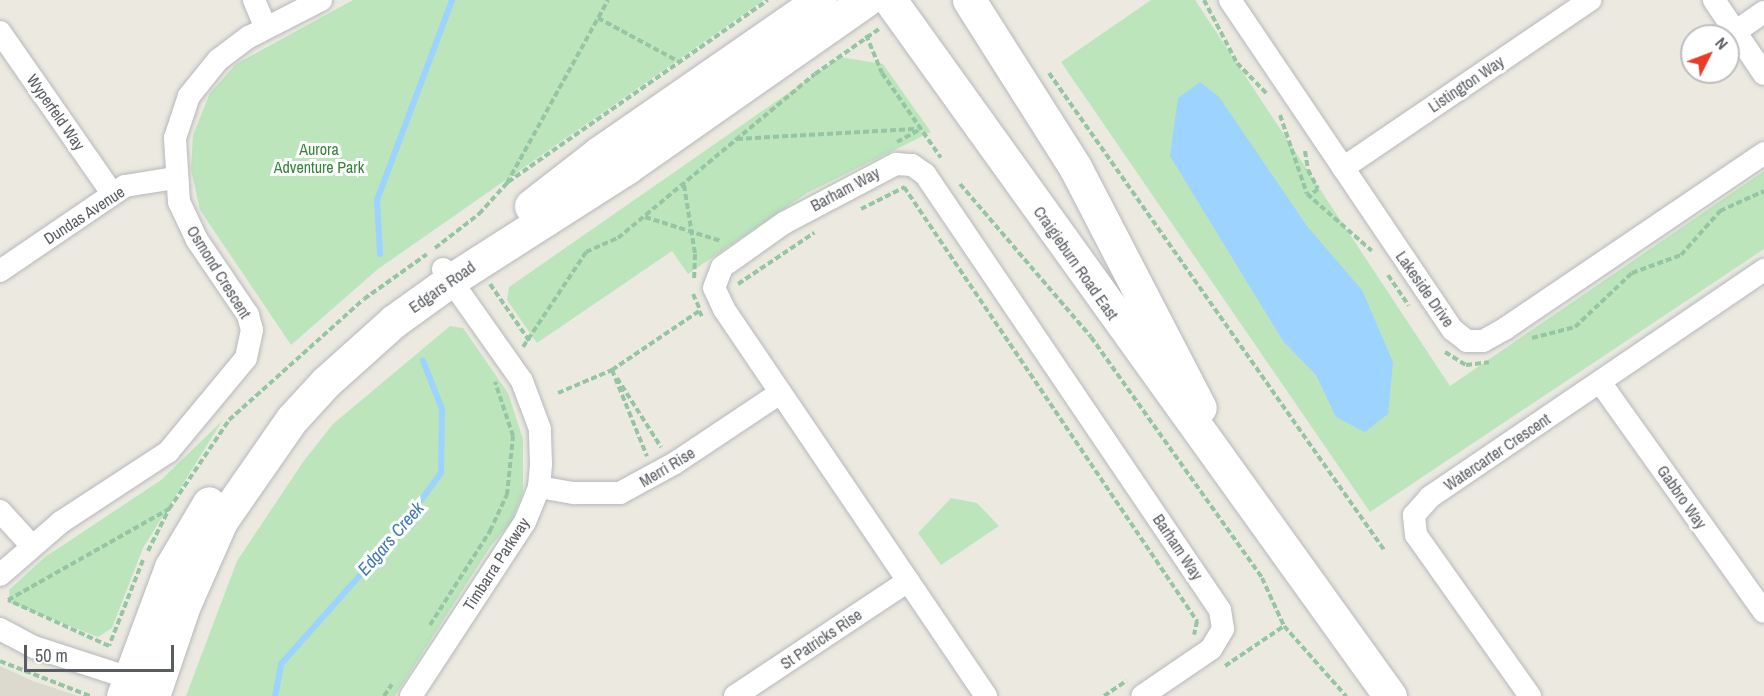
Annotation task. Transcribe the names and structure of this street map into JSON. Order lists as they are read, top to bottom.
{
  "streets": {
    "main road": ["Craigieburn Road East", "Edgars Road"],
    "street": [
      "Listington Way",
      "Wyperfeld Way",
      "Barham Way",
      "Dundas Avenue",
      "Osmond Crescent",
      "Lakeside Drive",
      "Watercarter Crescent",
      "Merri Rise",
      "Gabbro Way",
      "Timbarra Parkway",
      "St Patricks Rise"
    ]
  },
  "crossings": [
    ["Listington Way", "Lakeside Drive"],
    ["Wyperfeld Way", "Dundas Avenue"],
    ["Dundas Avenue", "Osmond Crescent"],
    ["Edgars Road", "Timbarra Parkway"],
    ["Watercarter Crescent", "Gabbro Way"],
    ["Merri Rise", "Timbarra Parkway"]
  ],
  "water": ["Edgars Creek"],
  "parks": ["Aurora Adventure Park"],
  "scale_bar": "50 m",
  "north": "top right"
}
